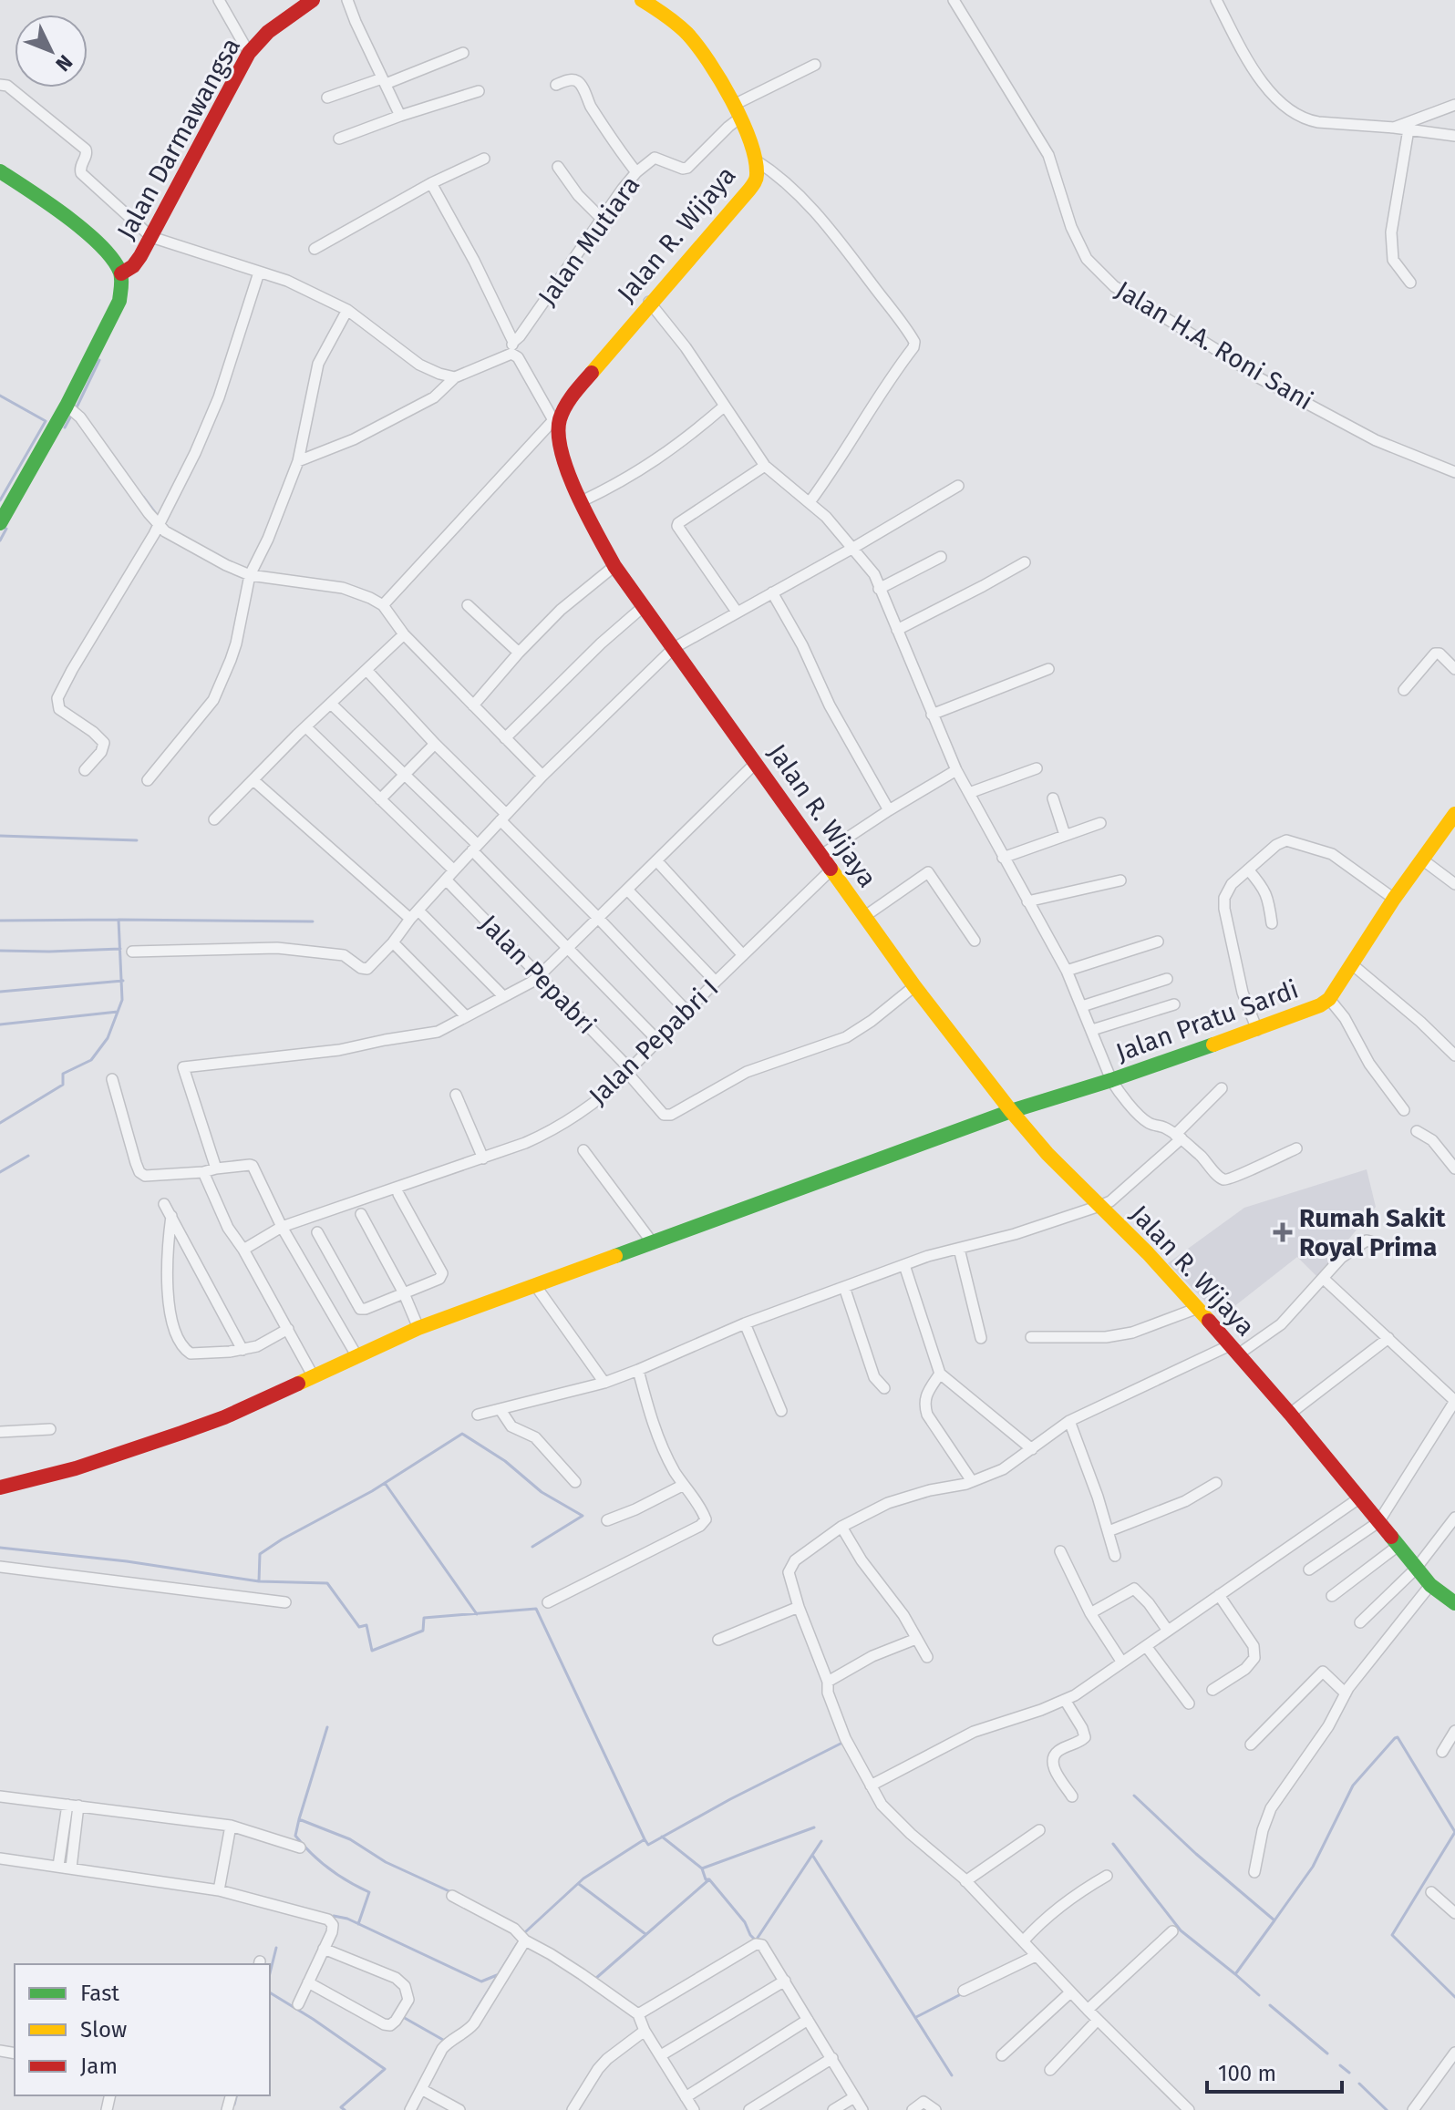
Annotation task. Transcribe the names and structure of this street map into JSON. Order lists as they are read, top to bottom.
{
  "streets": {
    "main road": ["Jalan Darmawangsa", "Jalan R. Wijaya", "Jalan Pratu Sardi"],
    "street": [
      "Jalan Mutiara",
      "Jalan H.A. Roni Sani",
      "Jalan Pepabri",
      "Jalan Pepabri I"
    ]
  },
  "crossings": [
    ["Jalan R. Wijaya", "Jalan Mutiara"],
    ["Jalan R. Wijaya", "Jalan Pepabri"],
    ["Jalan R. Wijaya", "Jalan Pratu Sardi"],
    ["Jalan R. Wijaya", "Jalan Pepabri I"],
    ["Jalan Pepabri", "Jalan Pepabri I"]
  ],
  "places": {
    "health": ["Rumah Sakit Royal Prima"]
  },
  "legend": ["Fast", "Slow", "Jam"],
  "scale_bar": "100 m",
  "north": "bottom right"
}
